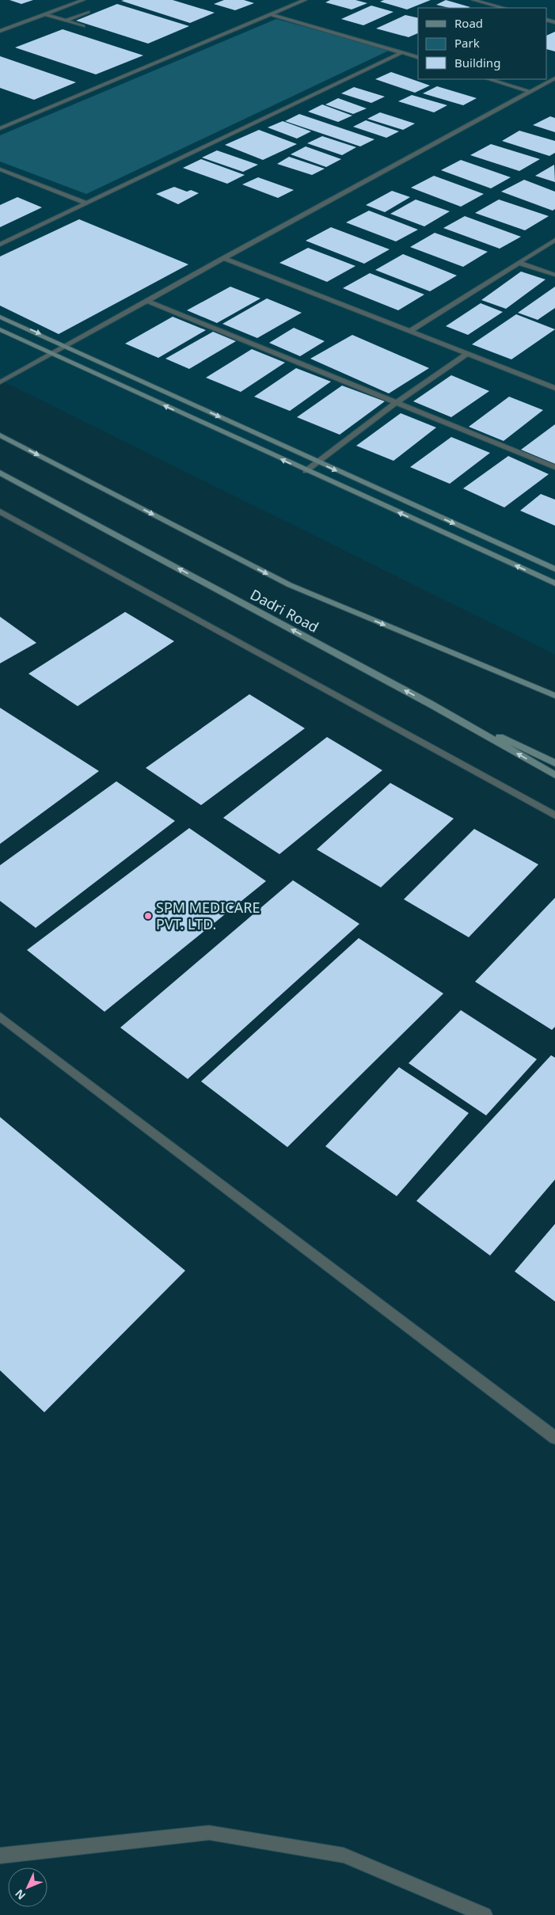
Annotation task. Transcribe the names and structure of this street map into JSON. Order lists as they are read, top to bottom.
{
  "streets": {
    "street": ["Dadri Road"]
  },
  "places": ["SPM MEDICARE PVT. LTD."],
  "legend": ["Road", "Park", "Building"],
  "north": "bottom left"
}
